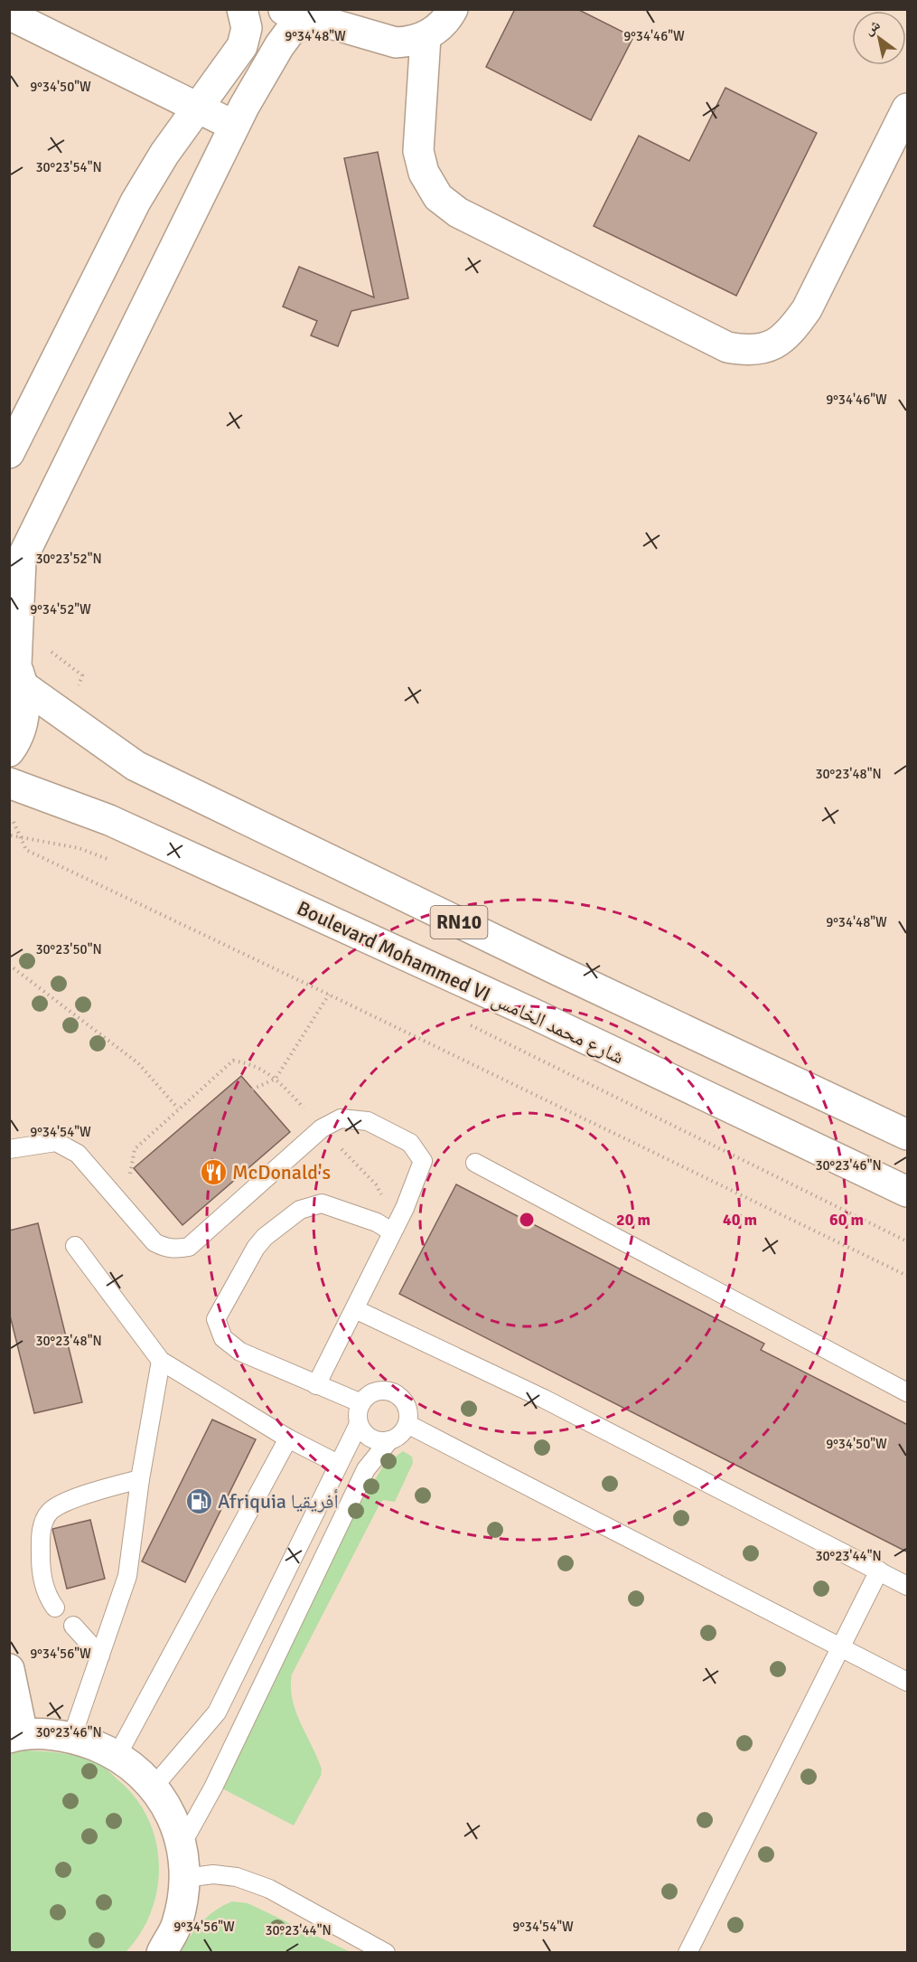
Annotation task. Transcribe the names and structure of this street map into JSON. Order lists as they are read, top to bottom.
{
  "streets": {
    "street": ["RN10", "Boulevard Mohammed VI شارع محمد الخامس"]
  },
  "places": {
    "restaurant": ["McDonald's"],
    "fuel station": ["Afriquia أفريقيا"]
  },
  "north": "top left",
  "coordinates": [
    "9°34'48\"W",
    "9°34'46\"W",
    "9°34'50\"W",
    "30°23'54\"N",
    "30°23'52\"N",
    "9°34'52\"W",
    "30°23'48\"N",
    "30°23'50\"N",
    "9°34'54\"W",
    "30°23'46\"N",
    "30°23'44\"N",
    "9°34'56\"W"
  ],
  "rings": ["20 m", "40 m", "60 m"]
}
